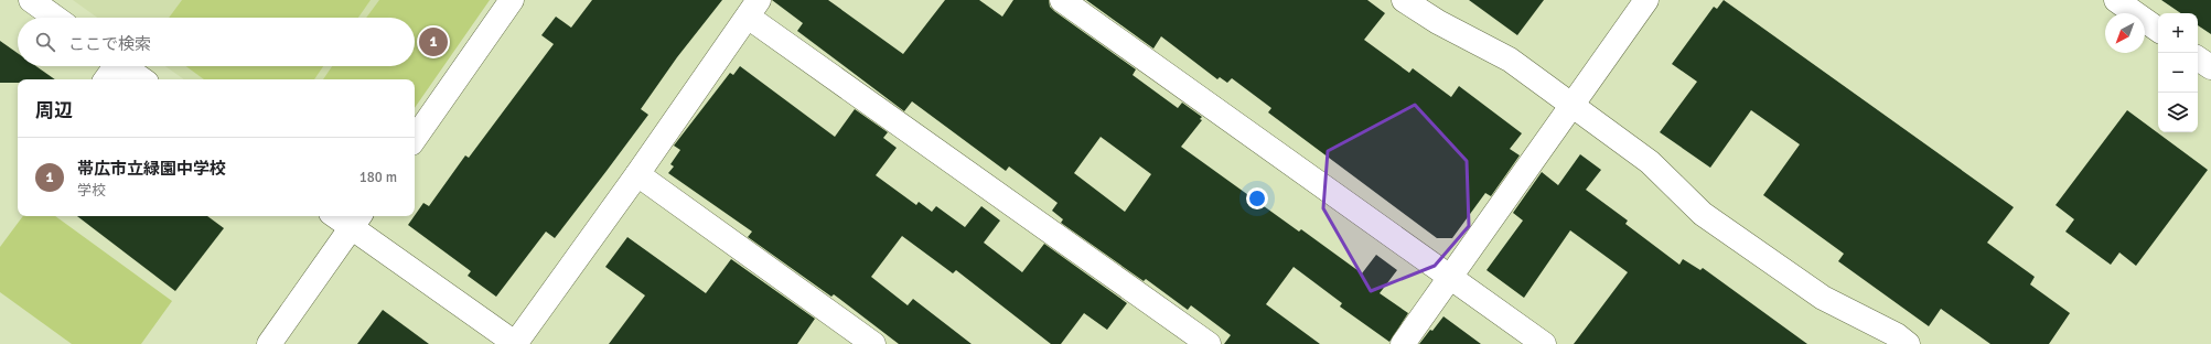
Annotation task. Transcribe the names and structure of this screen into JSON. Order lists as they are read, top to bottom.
{
  "north": "bottom left",
  "page": {
    "map_buttons": ["+", "−"],
    "search": "ここで検索",
    "pins": "1",
    "heading": "周辺",
    "list": [
      {
        "mark": "1",
        "name": "帯広市立緑園中学校",
        "note": "学校",
        "value": "180 m"
      }
    ]
  }
}
